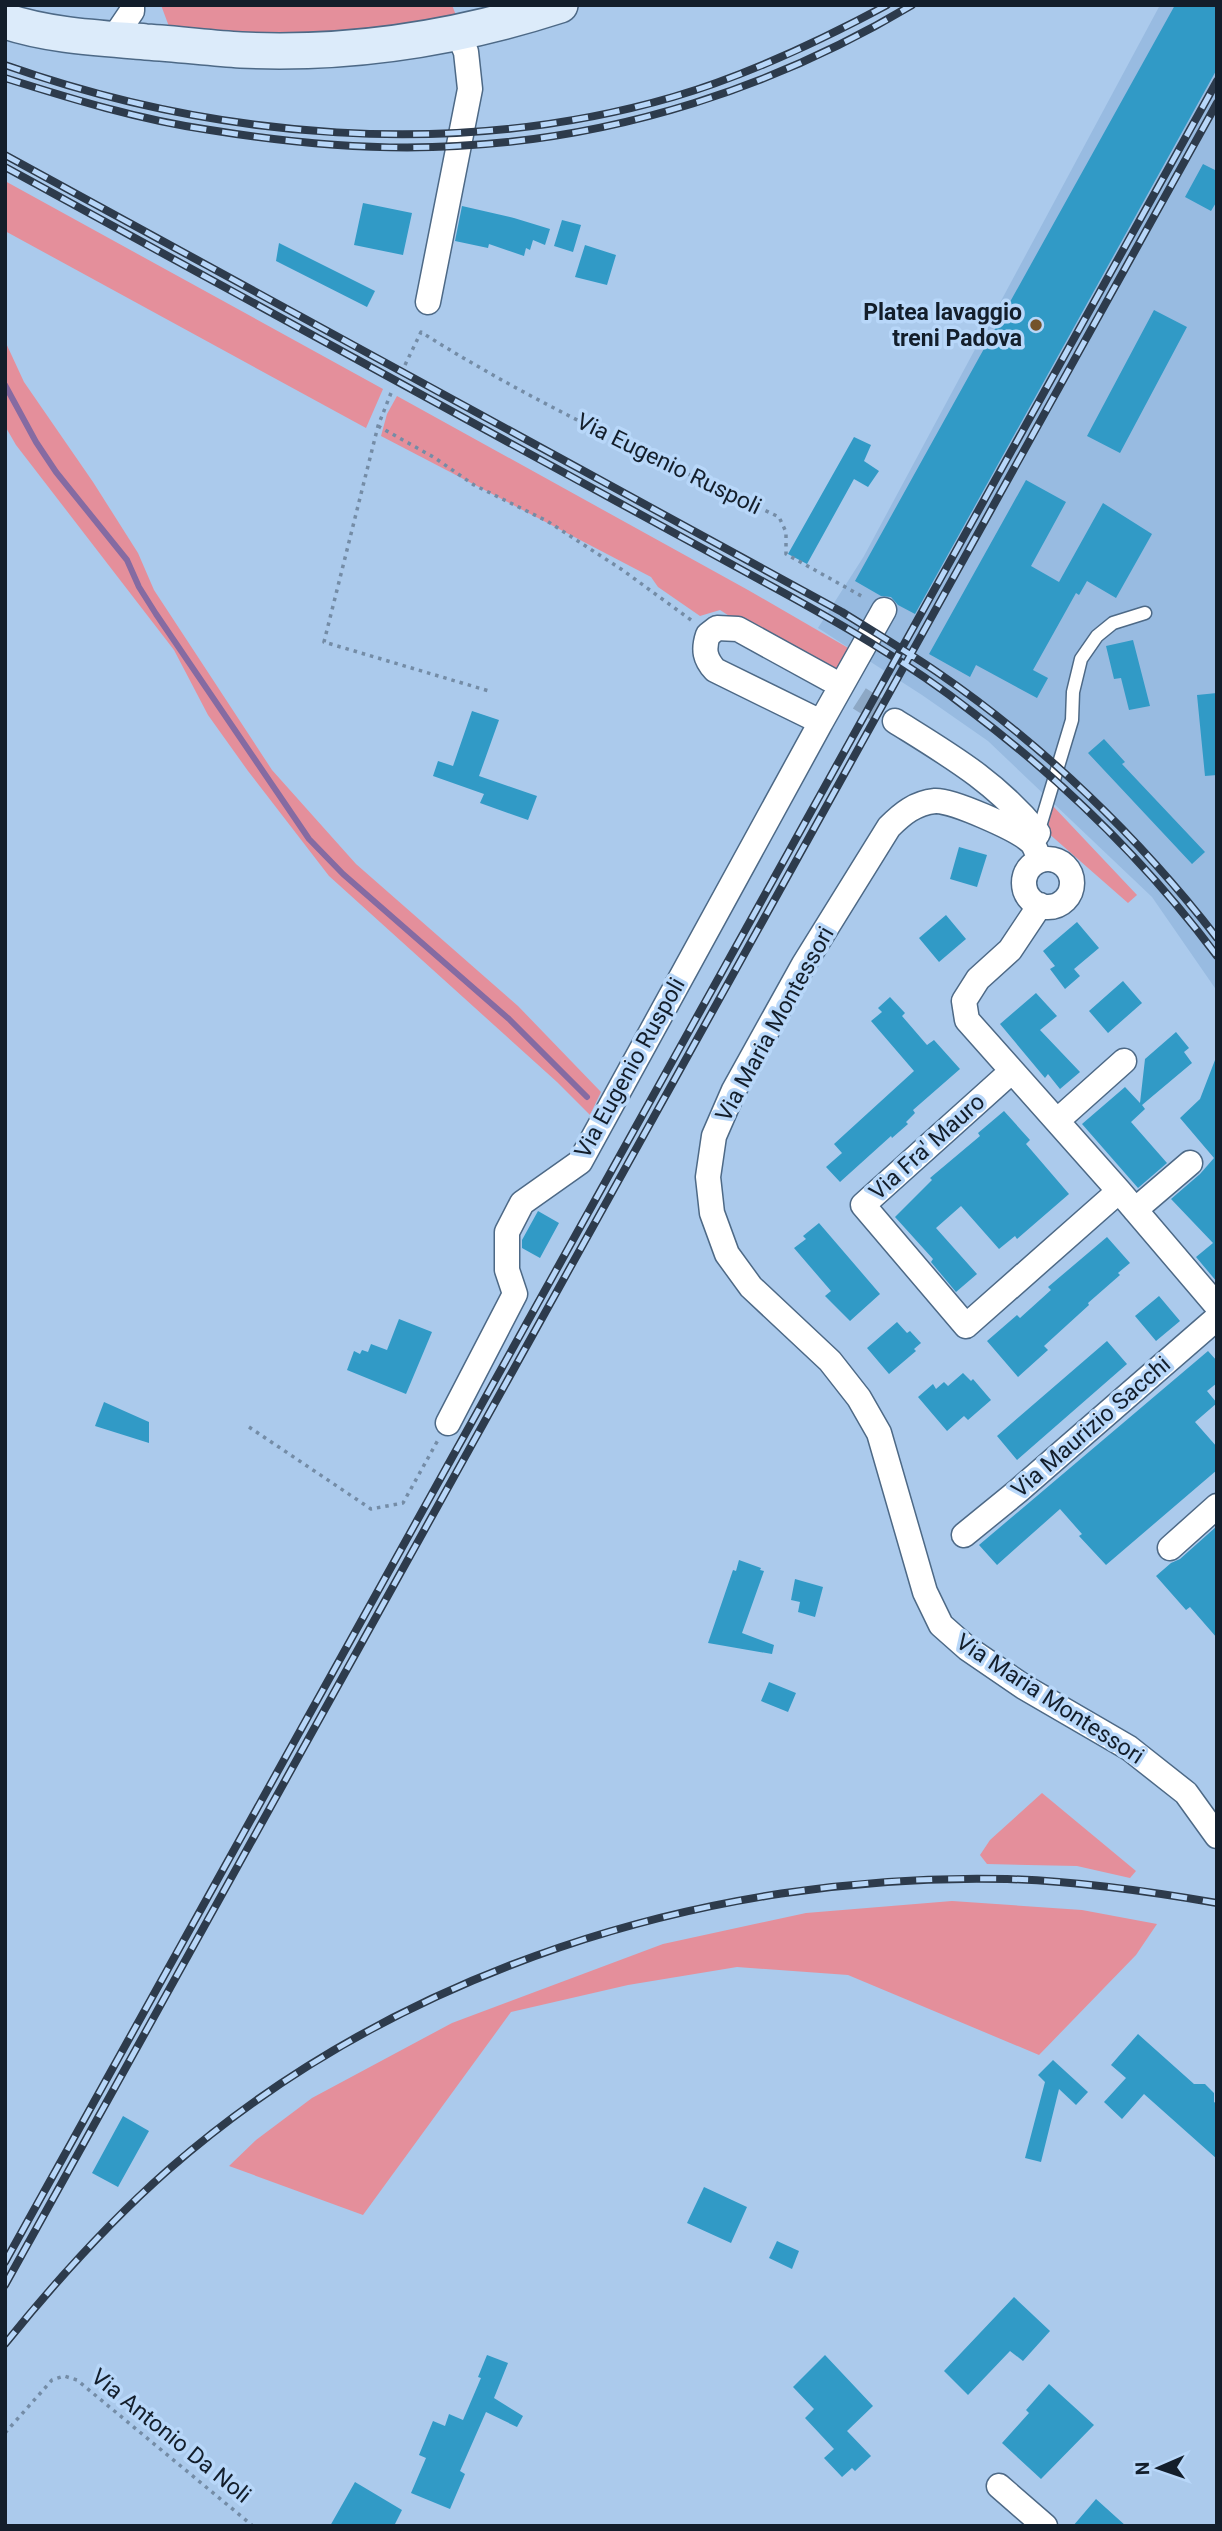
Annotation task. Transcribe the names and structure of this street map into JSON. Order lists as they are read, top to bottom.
{
  "streets": {
    "street": [
      "Via Eugenio Ruspoli",
      "Via Maria Montessori",
      "Via Fra' Mauro",
      "Via Maurizio Sacchi"
    ],
    "path": ["Via Antonio Da Noli"]
  },
  "places": ["Platea lavaggio treni Padova"],
  "north": "left"
}
